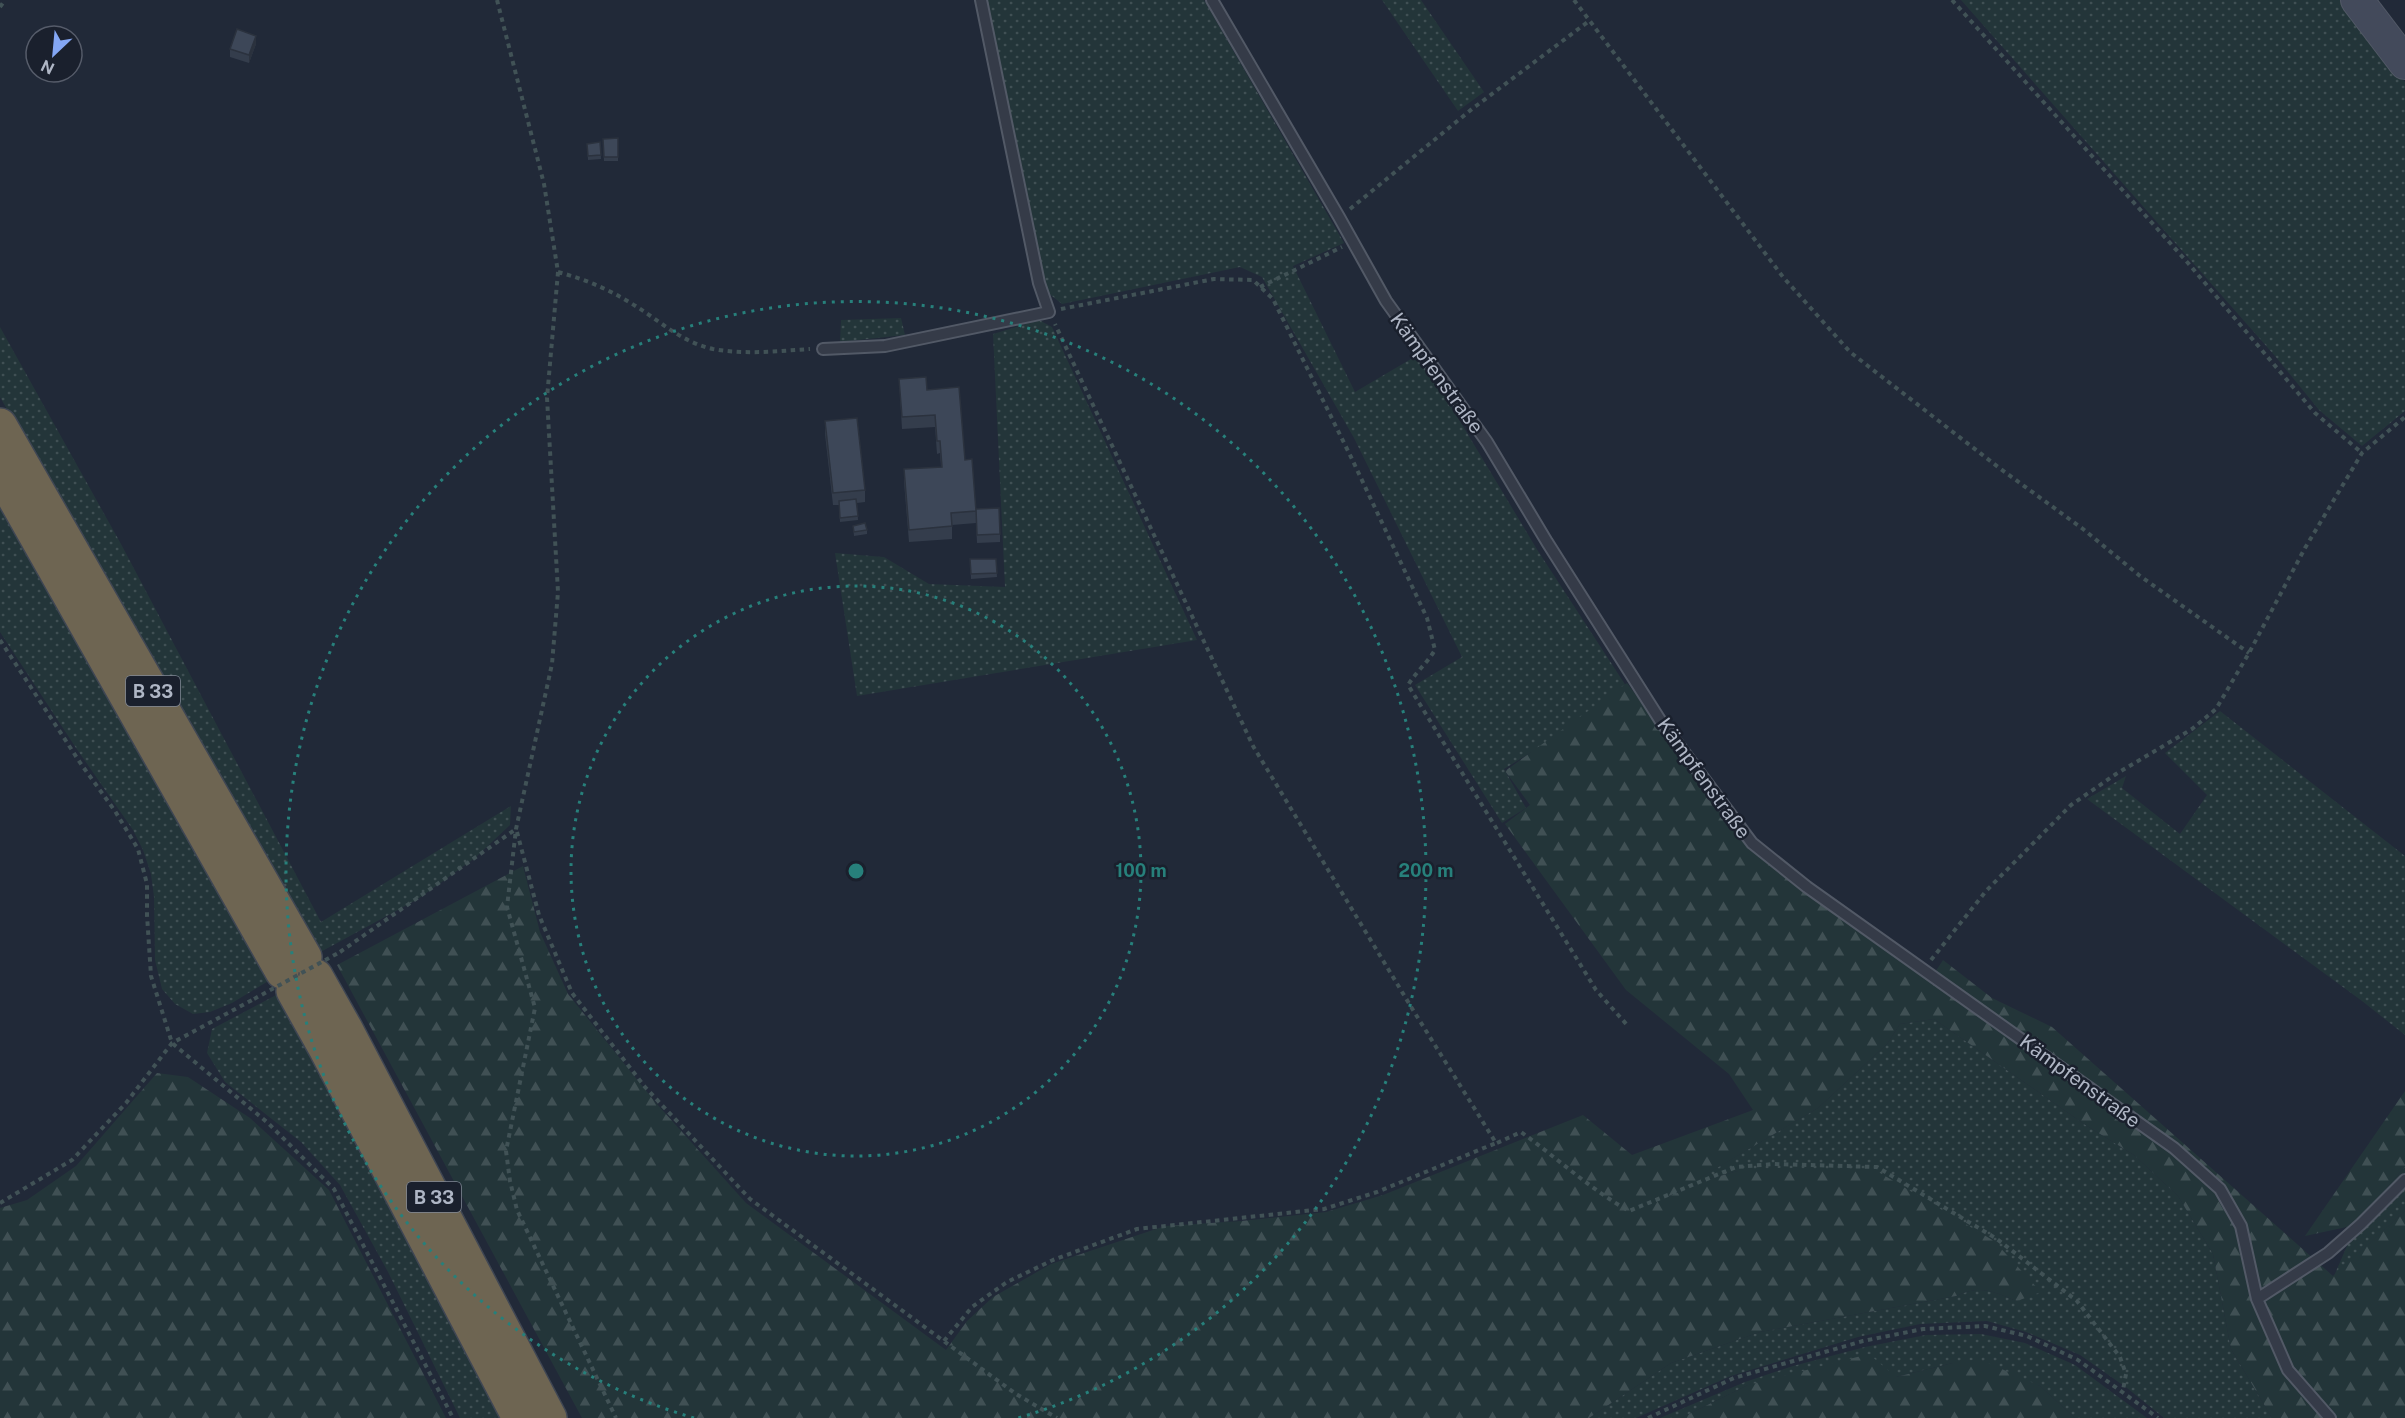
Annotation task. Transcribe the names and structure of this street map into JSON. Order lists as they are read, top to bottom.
{
  "streets": {
    "highway": ["B 33"],
    "lane": ["Kämpfenstraße"]
  },
  "north": "bottom left",
  "rings": ["100 m", "200 m"]
}
